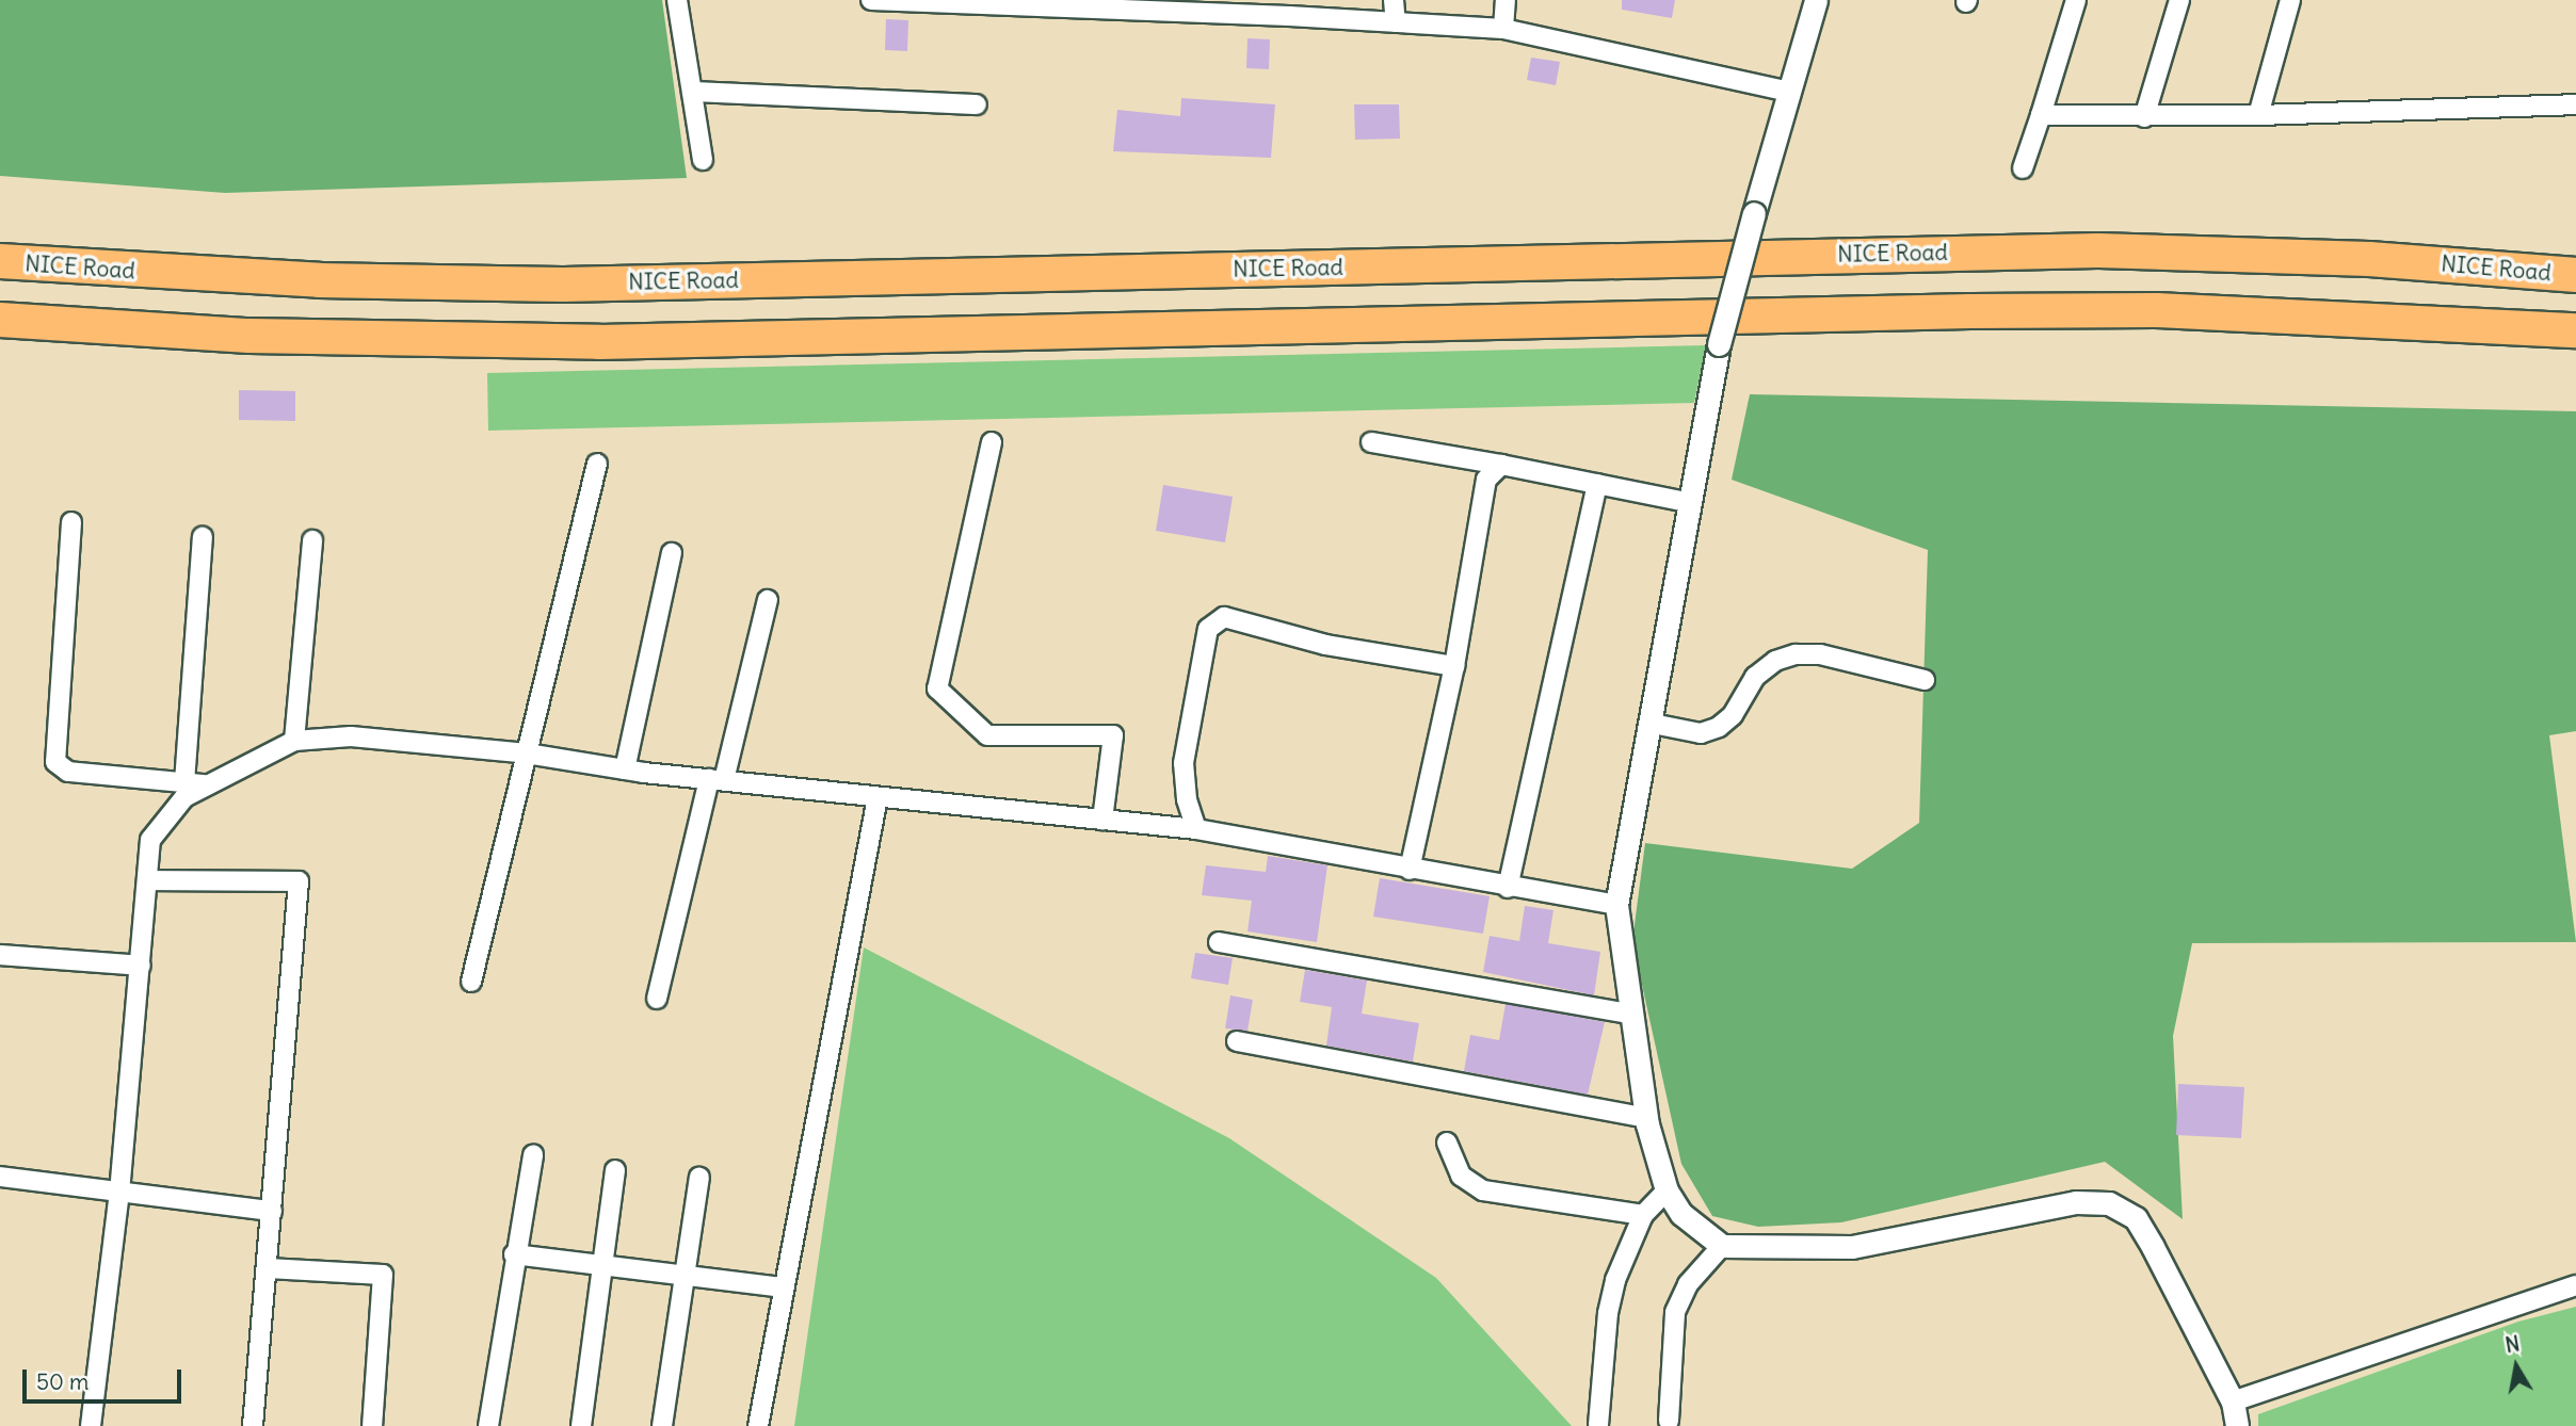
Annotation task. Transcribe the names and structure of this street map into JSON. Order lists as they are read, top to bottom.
{
  "streets": {
    "highway": ["NICE Road"]
  },
  "scale_bar": "50 m",
  "north": "top"
}
